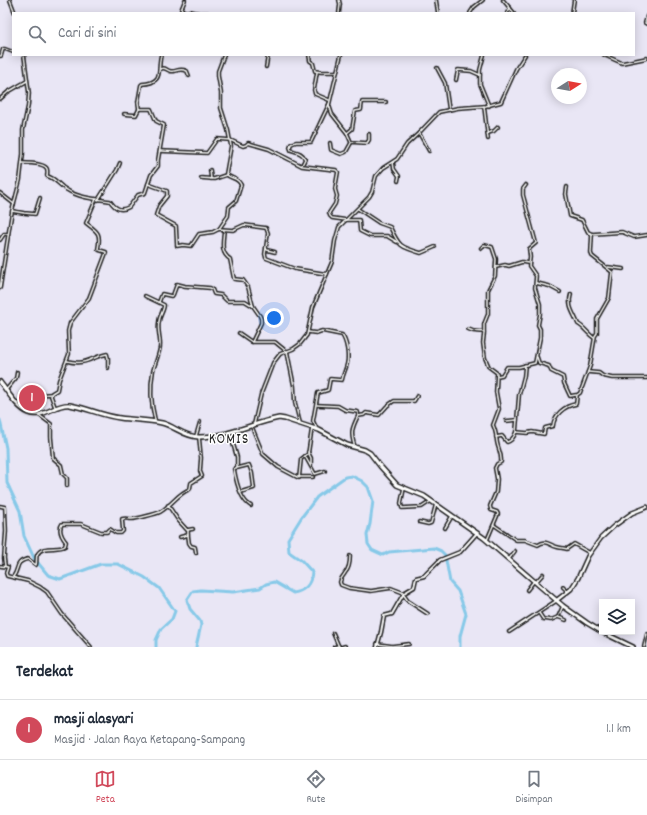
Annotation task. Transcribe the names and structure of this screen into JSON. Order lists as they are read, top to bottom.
{
  "districts": ["KOMIS"],
  "north": "right",
  "page": {
    "search": "Cari di sini",
    "pins": "1",
    "heading": "Terdekat",
    "list": [
      {
        "mark": "1",
        "name": "masji alasyari",
        "note": "Masjid · Jalan Raya Ketapang-Sampang",
        "value": "1.1 km"
      }
    ],
    "nav": ["Peta", "Rute", "Disimpan"]
  }
}
